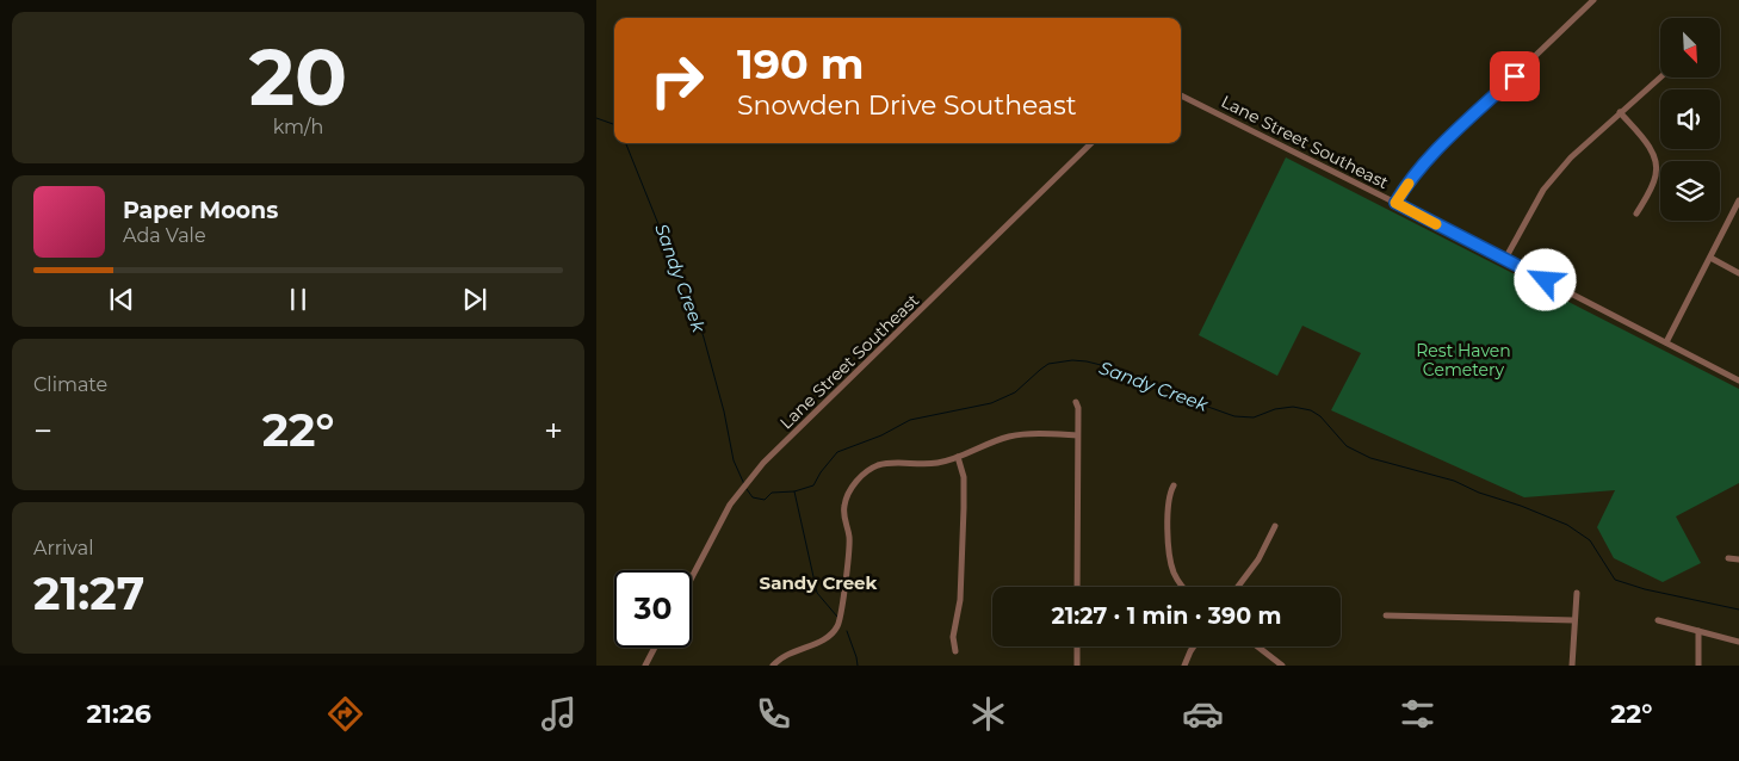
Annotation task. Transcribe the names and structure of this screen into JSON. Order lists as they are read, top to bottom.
{
  "streets": {
    "street": ["Lane Street Southeast"]
  },
  "districts": ["Sandy Creek"],
  "water": ["Sandy Creek"],
  "parks": ["Rest Haven Cemetery"],
  "north": "bottom right",
  "page": {
    "tile": [
      ["20", "km/h"],
      "Climate",
      ["Arrival", "21:27"]
    ],
    "turn": ["190 m", "Snowden Drive Southeast"],
    "song": ["Paper Moons", "Ada Vale"],
    "heat": ["−", "22°", "+"],
    "limit": "30",
    "trip": "21:27 · 1 min · 390 m",
    "tabs": ["21:26", "22°"]
  }
}
